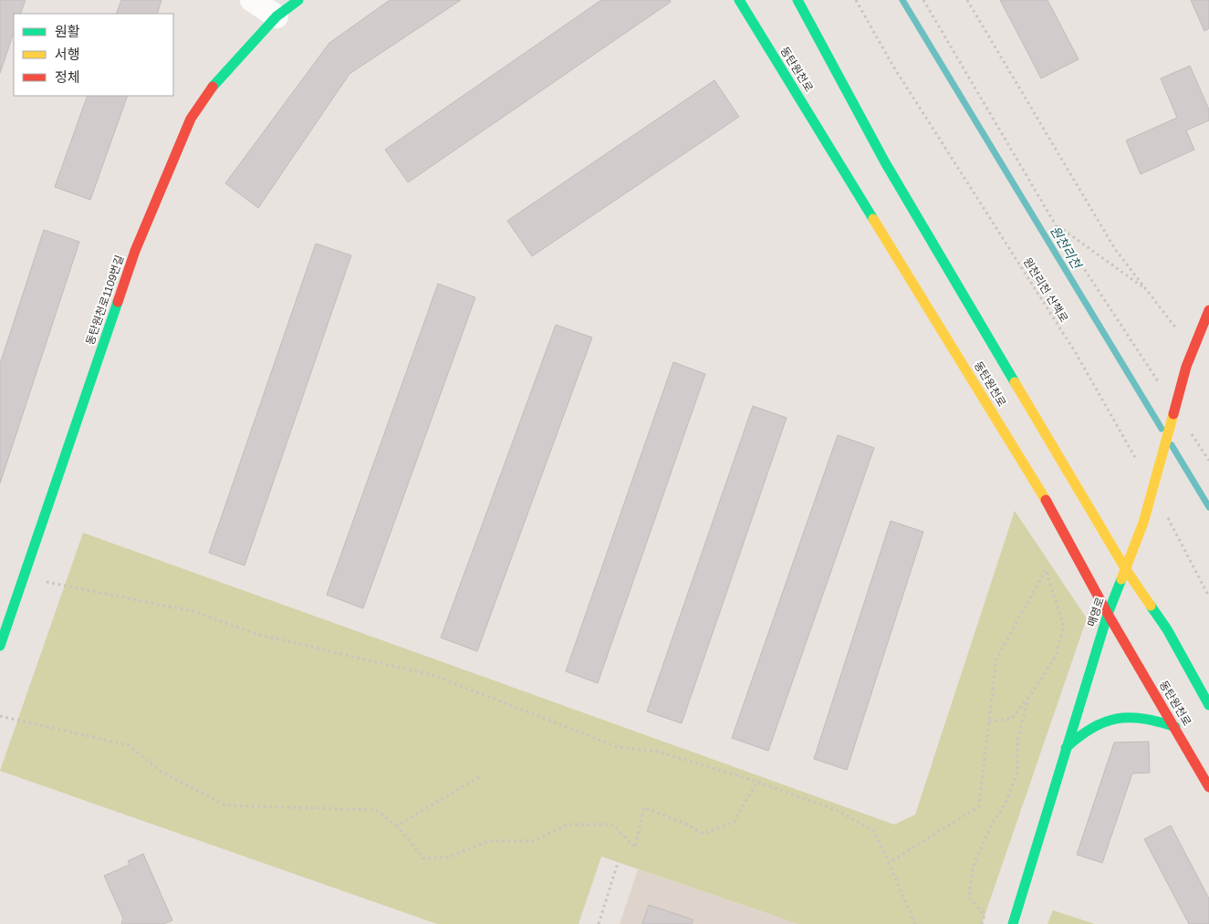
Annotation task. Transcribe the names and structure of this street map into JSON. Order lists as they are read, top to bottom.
{
  "streets": {
    "main road": ["동탄원천로", "동탄원천로1109번길", "매영로"],
    "path": ["원천리천 산책로"]
  },
  "crossings": [
    ["동탄원천로", "매영로"]
  ],
  "water": ["원천리천"],
  "legend": ["원활", "서행", "정체"]
}
